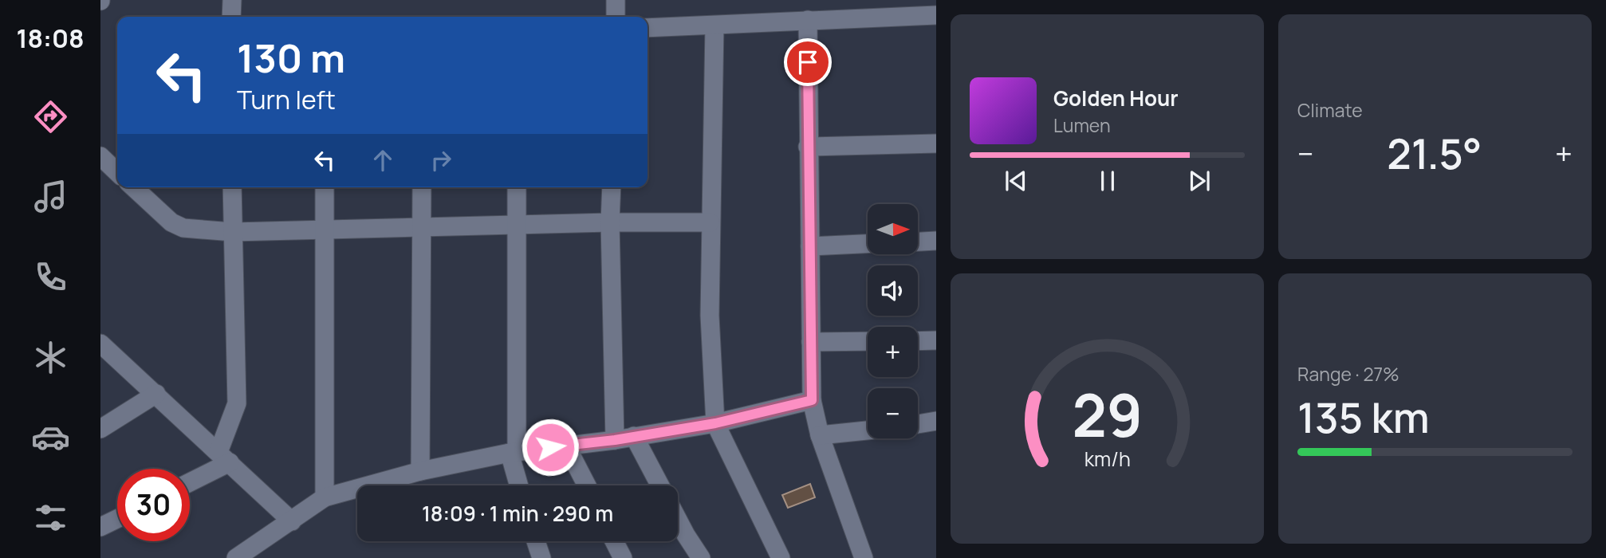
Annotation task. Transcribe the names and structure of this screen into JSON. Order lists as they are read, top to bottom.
{
  "north": "right",
  "page": {
    "tabs": "18:08",
    "tile": [
      "Climate",
      ["Range · 27%", "135 km"]
    ],
    "turn": ["130 m", "Turn left"],
    "song": ["Golden Hour", "Lumen"],
    "heat": ["−", "21.5°", "+"],
    "map_buttons": ["+", "−"],
    "limit": "30",
    "trip": "18:09 · 1 min · 290 m",
    "gauge": ["29", "km/h"]
  }
}
